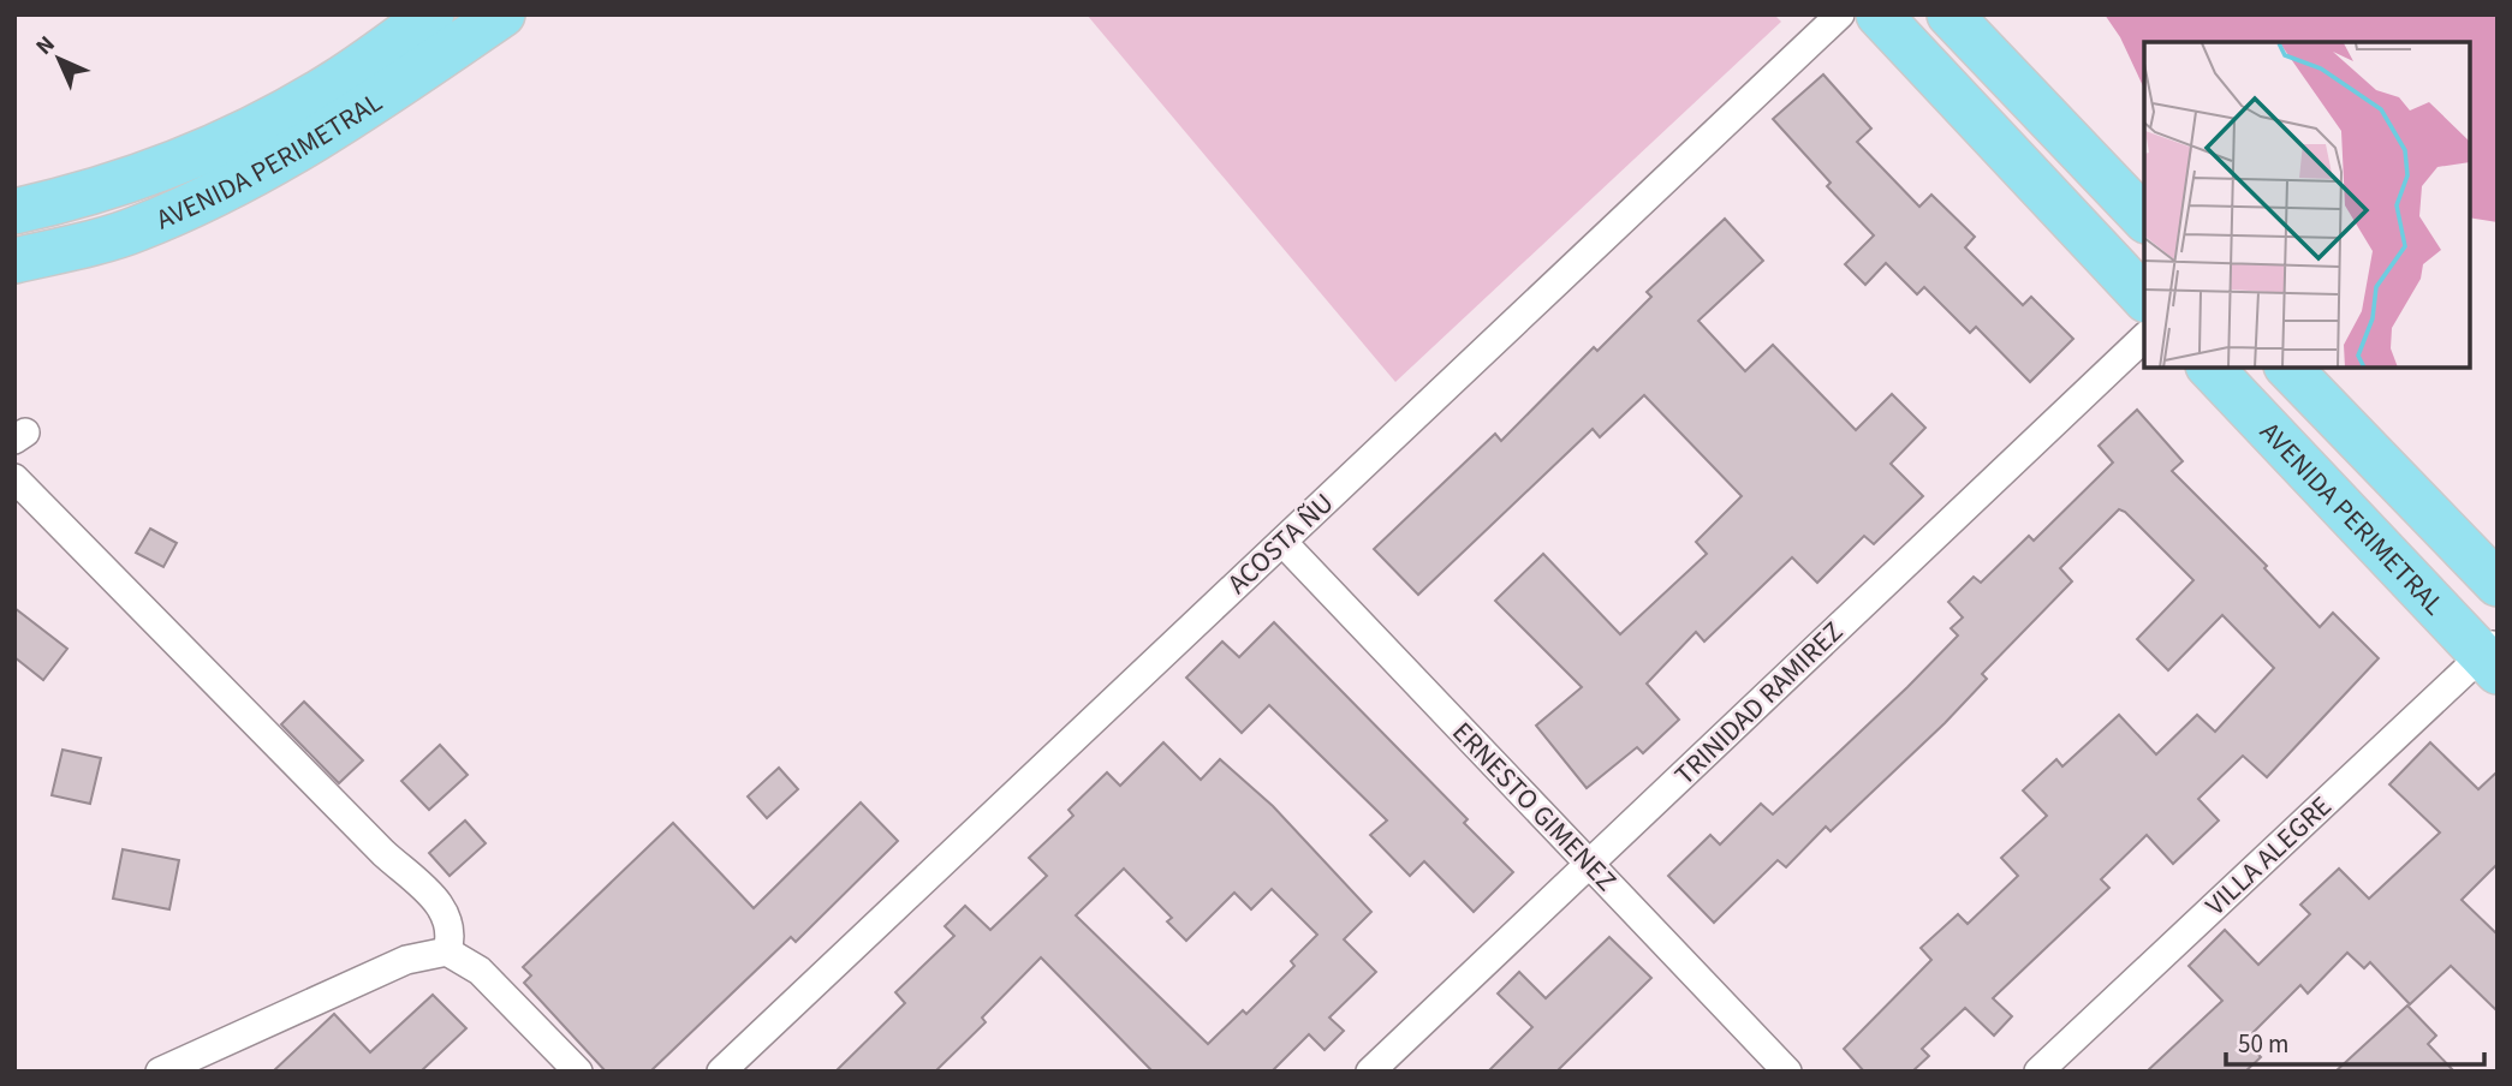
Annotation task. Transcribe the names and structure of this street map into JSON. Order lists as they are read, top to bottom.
{
  "streets": {
    "main road": ["AVENIDA PERIMETRAL"],
    "street": [
      "ACOSTA ÑU",
      "TRINIDAD RAMIREZ",
      "ERNESTO GIMENEZ",
      "VILLA ALEGRE"
    ]
  },
  "crossings": [
    ["AVENIDA PERIMETRAL", "VILLA ALEGRE"],
    ["ACOSTA ÑU", "ERNESTO GIMENEZ"],
    ["TRINIDAD RAMIREZ", "ERNESTO GIMENEZ"]
  ],
  "scale_bar": "50 m",
  "north": "top left"
}
